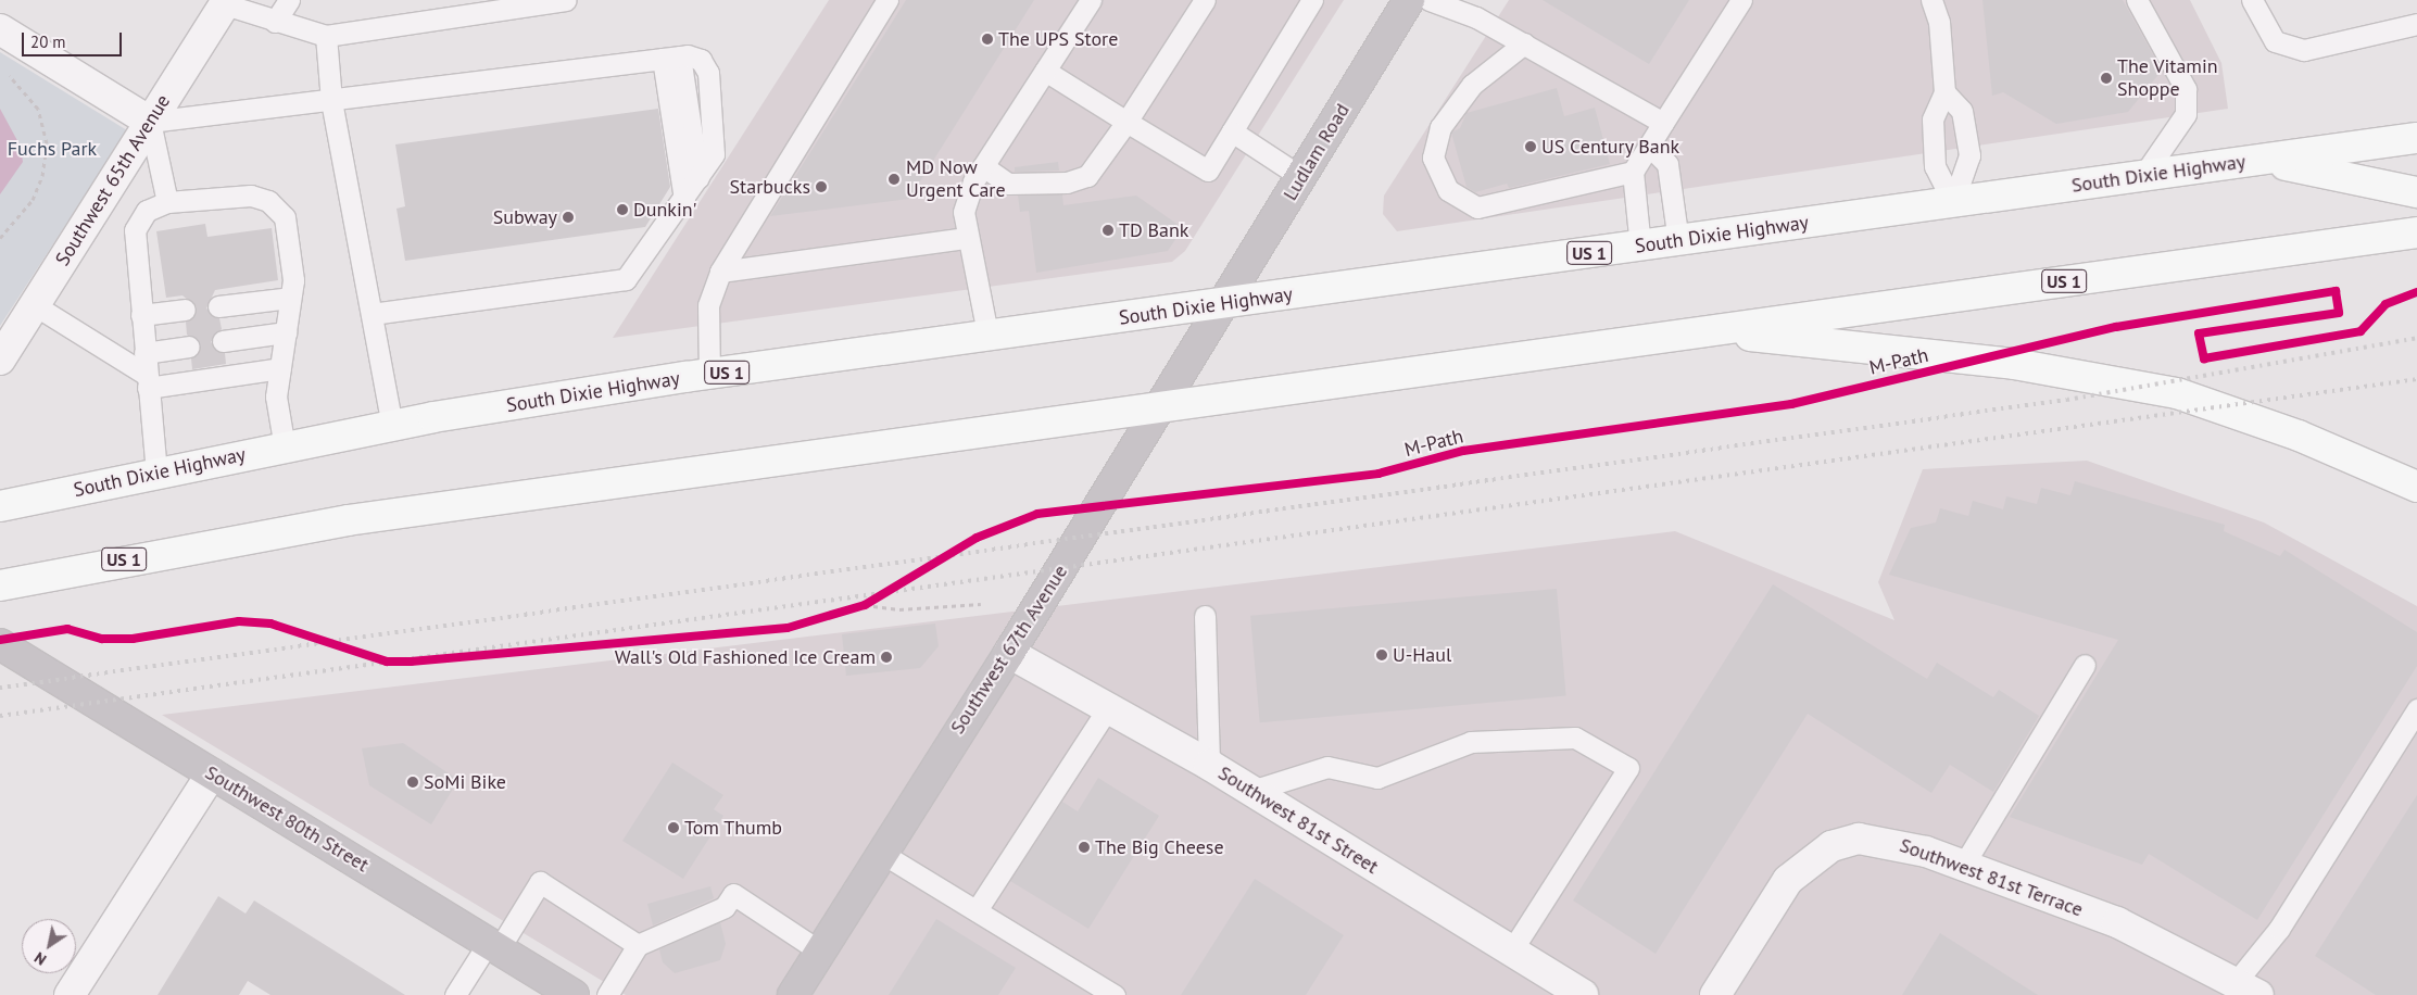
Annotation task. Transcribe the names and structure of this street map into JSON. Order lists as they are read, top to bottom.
{
  "streets": {
    "highway": ["South Dixie Highway", "US 1"],
    "main road": ["Ludlam Road", "Southwest 67th Avenue", "Southwest 80th Street"],
    "street": ["Southwest 65th Avenue", "Southwest 81st Street", "Southwest 81st Terrace"],
    "cycle path": ["M-Path"]
  },
  "crossings": [
    ["Ludlam Road", "South Dixie Highway"],
    ["Ludlam Road", "Southwest 67th Avenue"],
    ["South Dixie Highway", "Southwest 67th Avenue"],
    ["US 1", "Southwest 67th Avenue"],
    ["Southwest 67th Avenue", "Southwest 81st Street"]
  ],
  "parks": ["Fuchs Park"],
  "places": [
    "The UPS Store",
    "The Vitamin Shoppe",
    "US Century Bank",
    "MD Now Urgent Care",
    "Starbucks",
    "Dunkin'",
    "Subway",
    "TD Bank",
    "U-Haul",
    "Wall's Old Fashioned Ice Cream",
    "SoMi Bike",
    "Tom Thumb",
    "The Big Cheese"
  ],
  "scale_bar": "20 m",
  "north": "bottom left"
}
